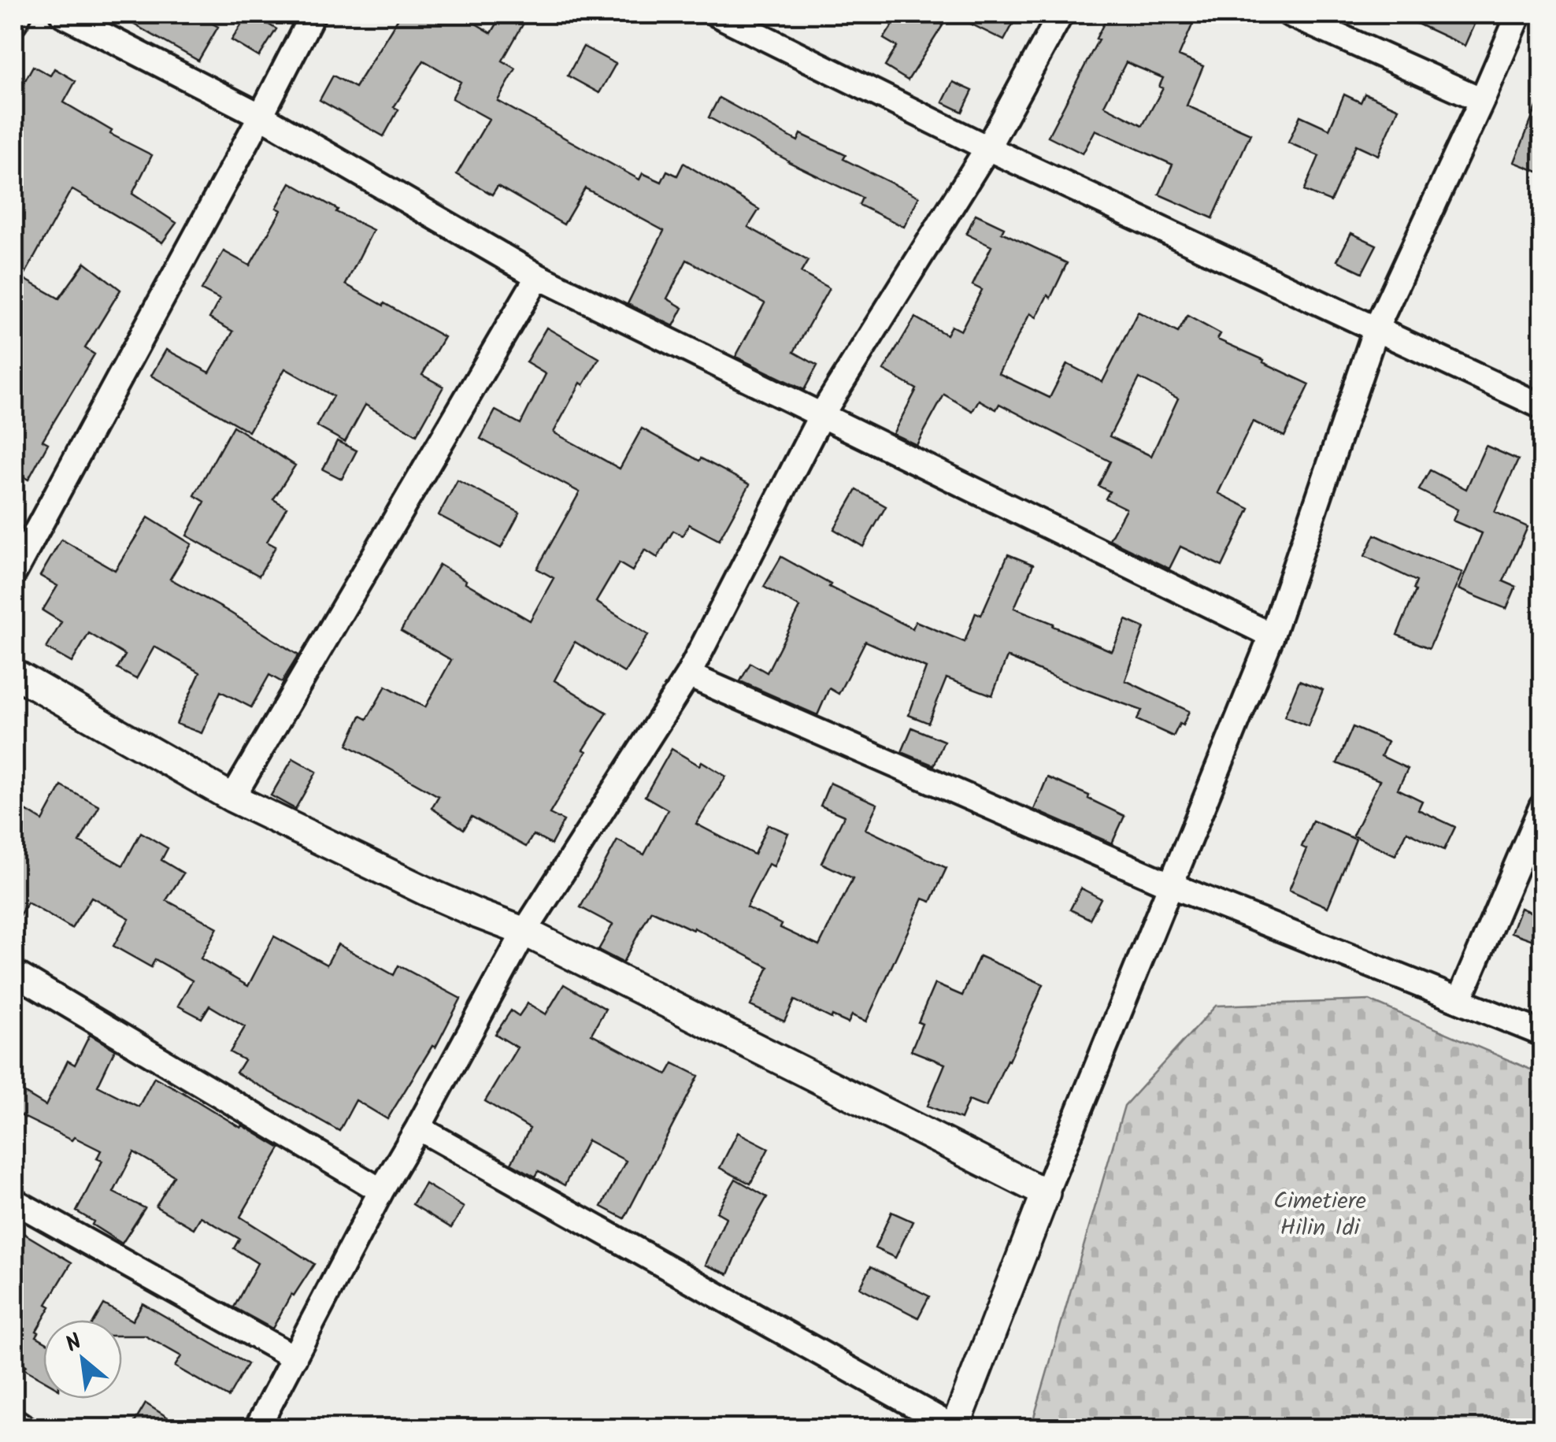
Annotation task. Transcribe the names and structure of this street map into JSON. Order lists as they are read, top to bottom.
{
  "parks": ["Cimetiere Hilin Idi"],
  "north": "top left"
}
